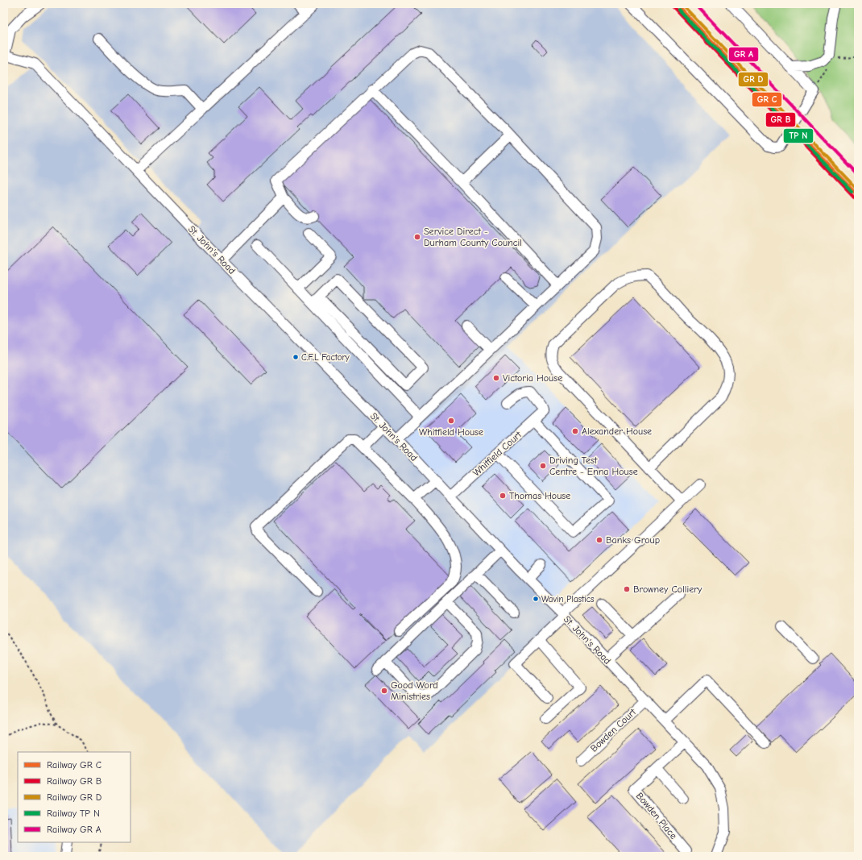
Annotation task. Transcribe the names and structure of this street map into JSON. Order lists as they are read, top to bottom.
{
  "streets": {
    "street": [
      "St. John's Road",
      "Whitfield Court",
      "Bowden Court",
      "Bowden Place"
    ]
  },
  "crossings": [
    ["St. John's Road", "Whitfield Court"],
    ["St. John's Road", "Bowden Court"],
    ["St. John's Road", "Bowden Place"]
  ],
  "places": [
    "Service Direct - Durham County Council",
    "C.F.L Factory",
    "Victoria House",
    "Whitfield House",
    "Alexander House",
    "Driving Test Centre - Enna House",
    "Thomas House",
    "Banks Group",
    "Browney Colliery",
    "Wavin Plastics",
    "Good Word Ministries"
  ],
  "legend": [
    "Railway GR C",
    "Railway GR B",
    "Railway GR D",
    "Railway TP N",
    "Railway GR A"
  ]
}
